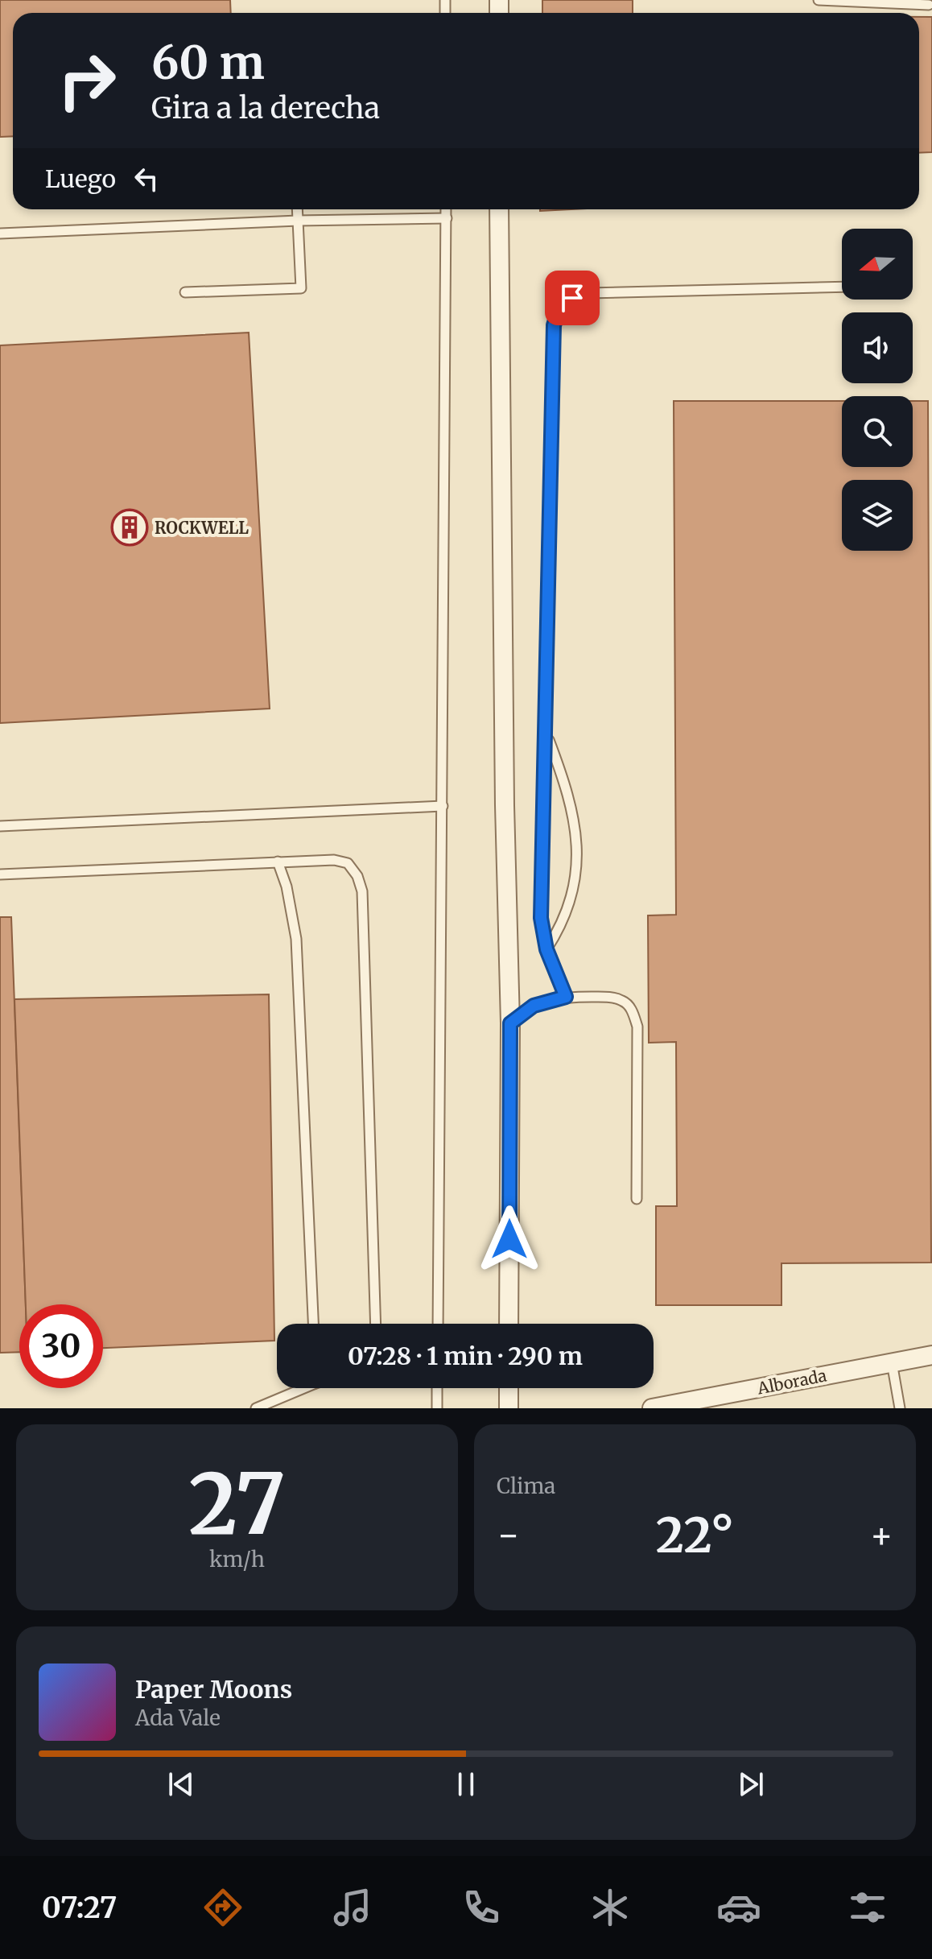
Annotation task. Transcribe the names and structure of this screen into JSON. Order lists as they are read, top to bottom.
{
  "streets": {
    "street": ["Alborada"]
  },
  "places": {
    "building": ["ROCKWELL"]
  },
  "north": "left",
  "page": {
    "turn": ["60 m", "Gira a la derecha"],
    "then": "Luego",
    "limit": "30",
    "trip": "07:28 · 1 min · 290 m",
    "tile": [
      ["27", "km/h"],
      "Clima"
    ],
    "heat": ["−", "22°", "+"],
    "song": ["Paper Moons", "Ada Vale"],
    "tabs": "07:27"
  }
}
